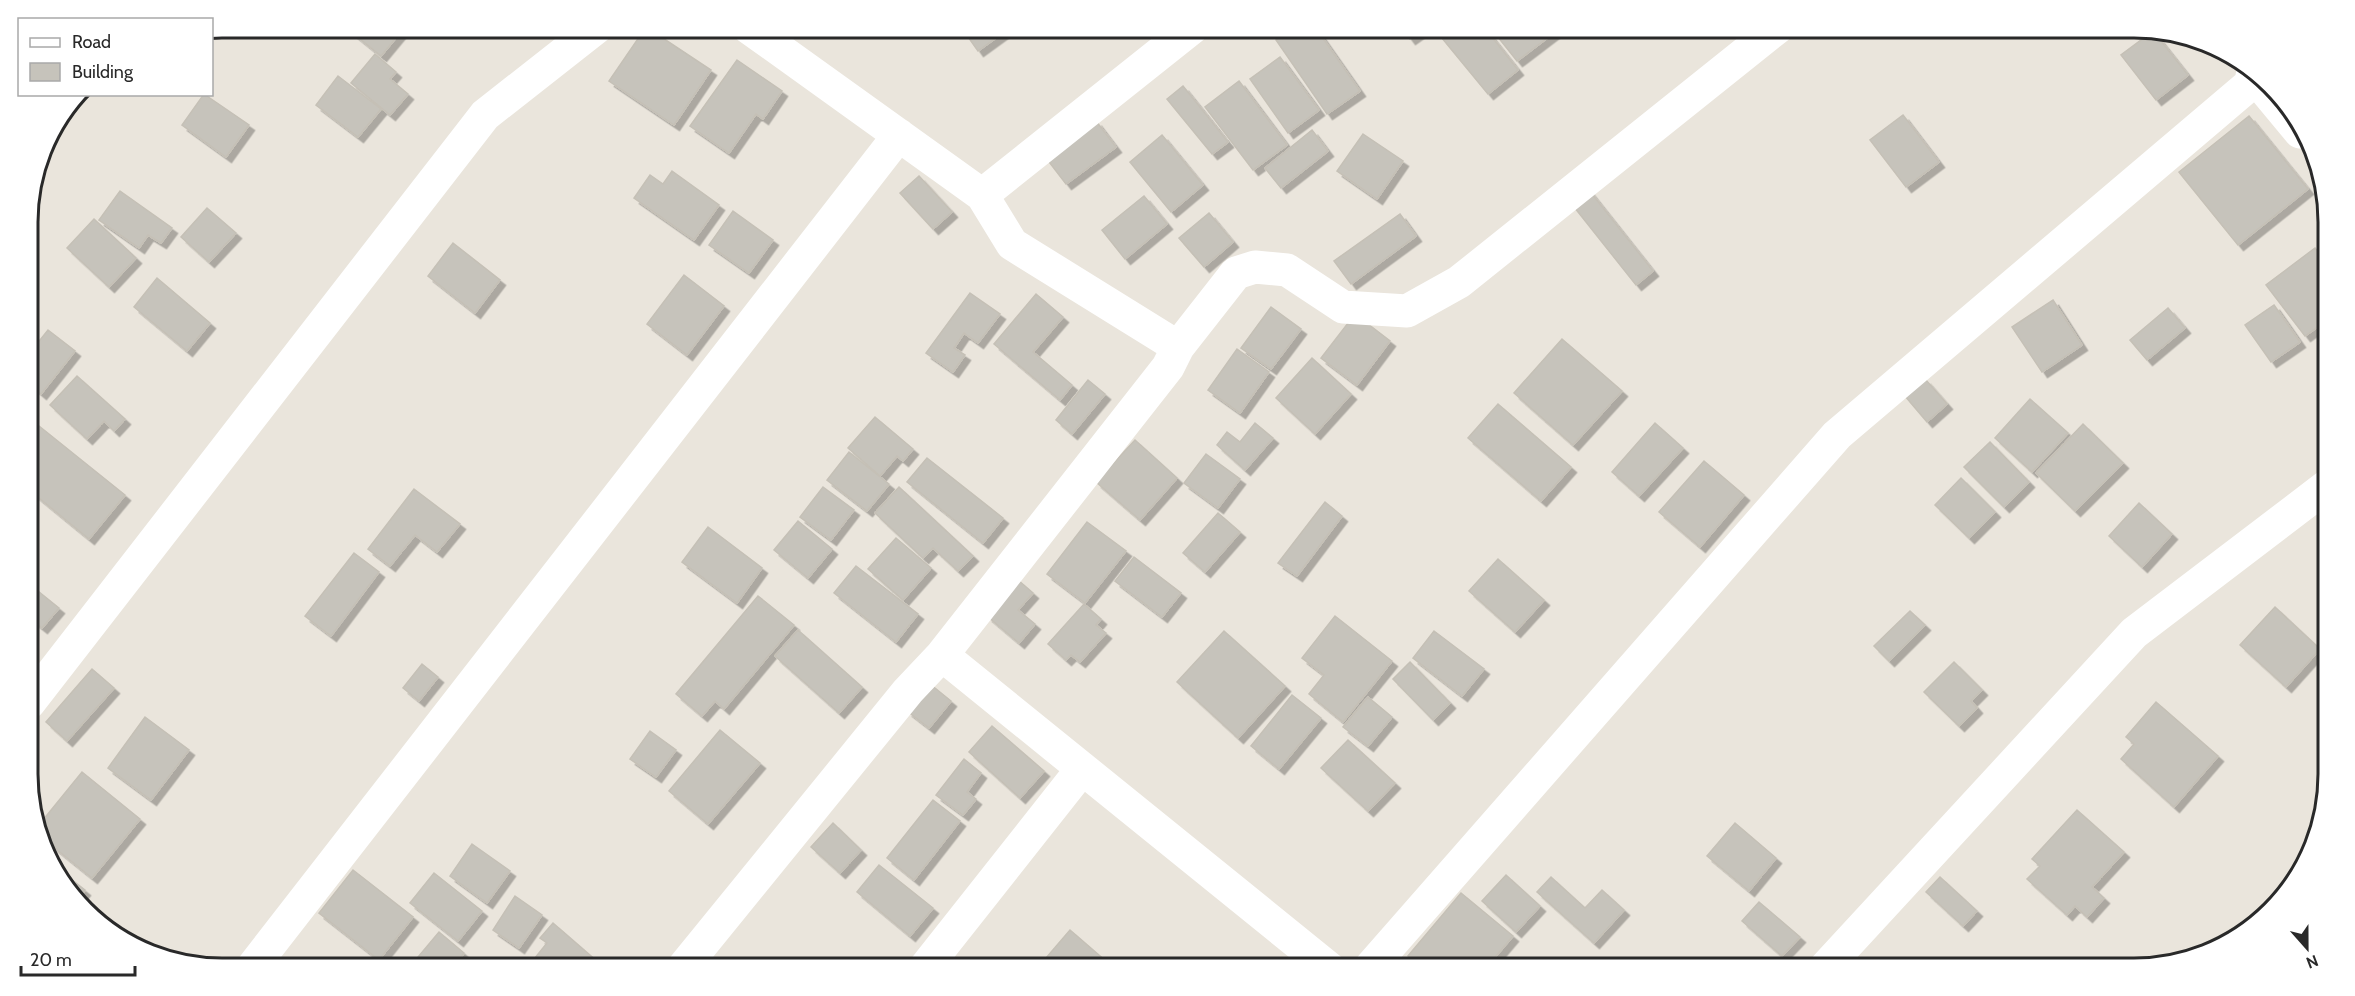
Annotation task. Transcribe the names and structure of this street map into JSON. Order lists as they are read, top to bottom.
{
  "legend": ["Road", "Building"],
  "scale_bar": "20 m",
  "north": "bottom"
}
